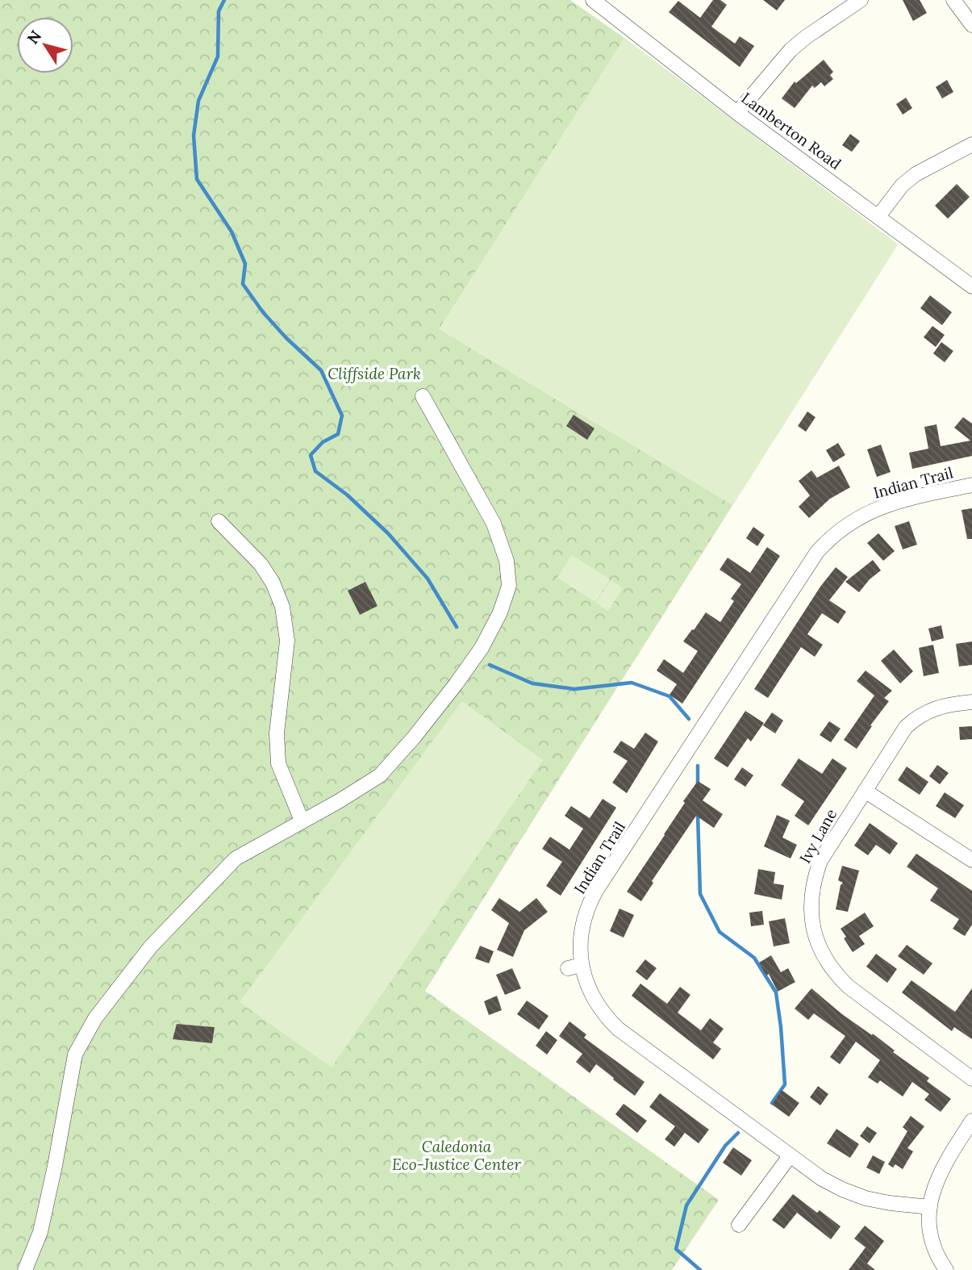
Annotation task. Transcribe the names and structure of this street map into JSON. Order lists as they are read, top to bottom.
{
  "streets": {
    "street": ["Lamberton Road", "Indian Trail", "Ivy Lane"]
  },
  "parks": ["Cliffside Park", "Caledonia Eco-Justice Center"],
  "north": "top left"
}
